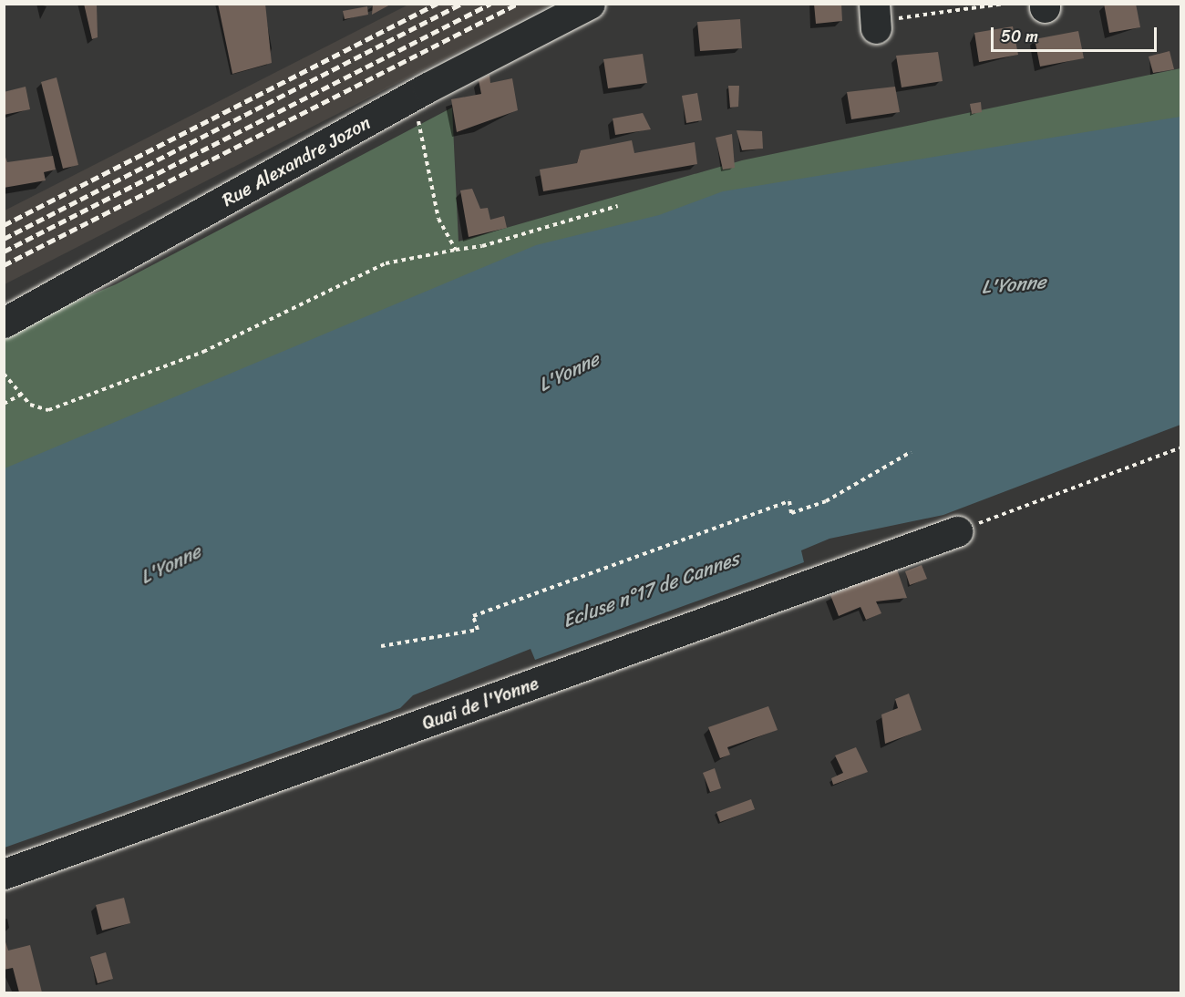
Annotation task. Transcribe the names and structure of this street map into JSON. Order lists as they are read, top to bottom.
{
  "streets": {
    "street": ["Rue Alexandre Jozon", "Quai de l'Yonne"]
  },
  "water": ["L'Yonne", "Ecluse n°17 de Cannes"],
  "scale_bar": "50 m"
}
